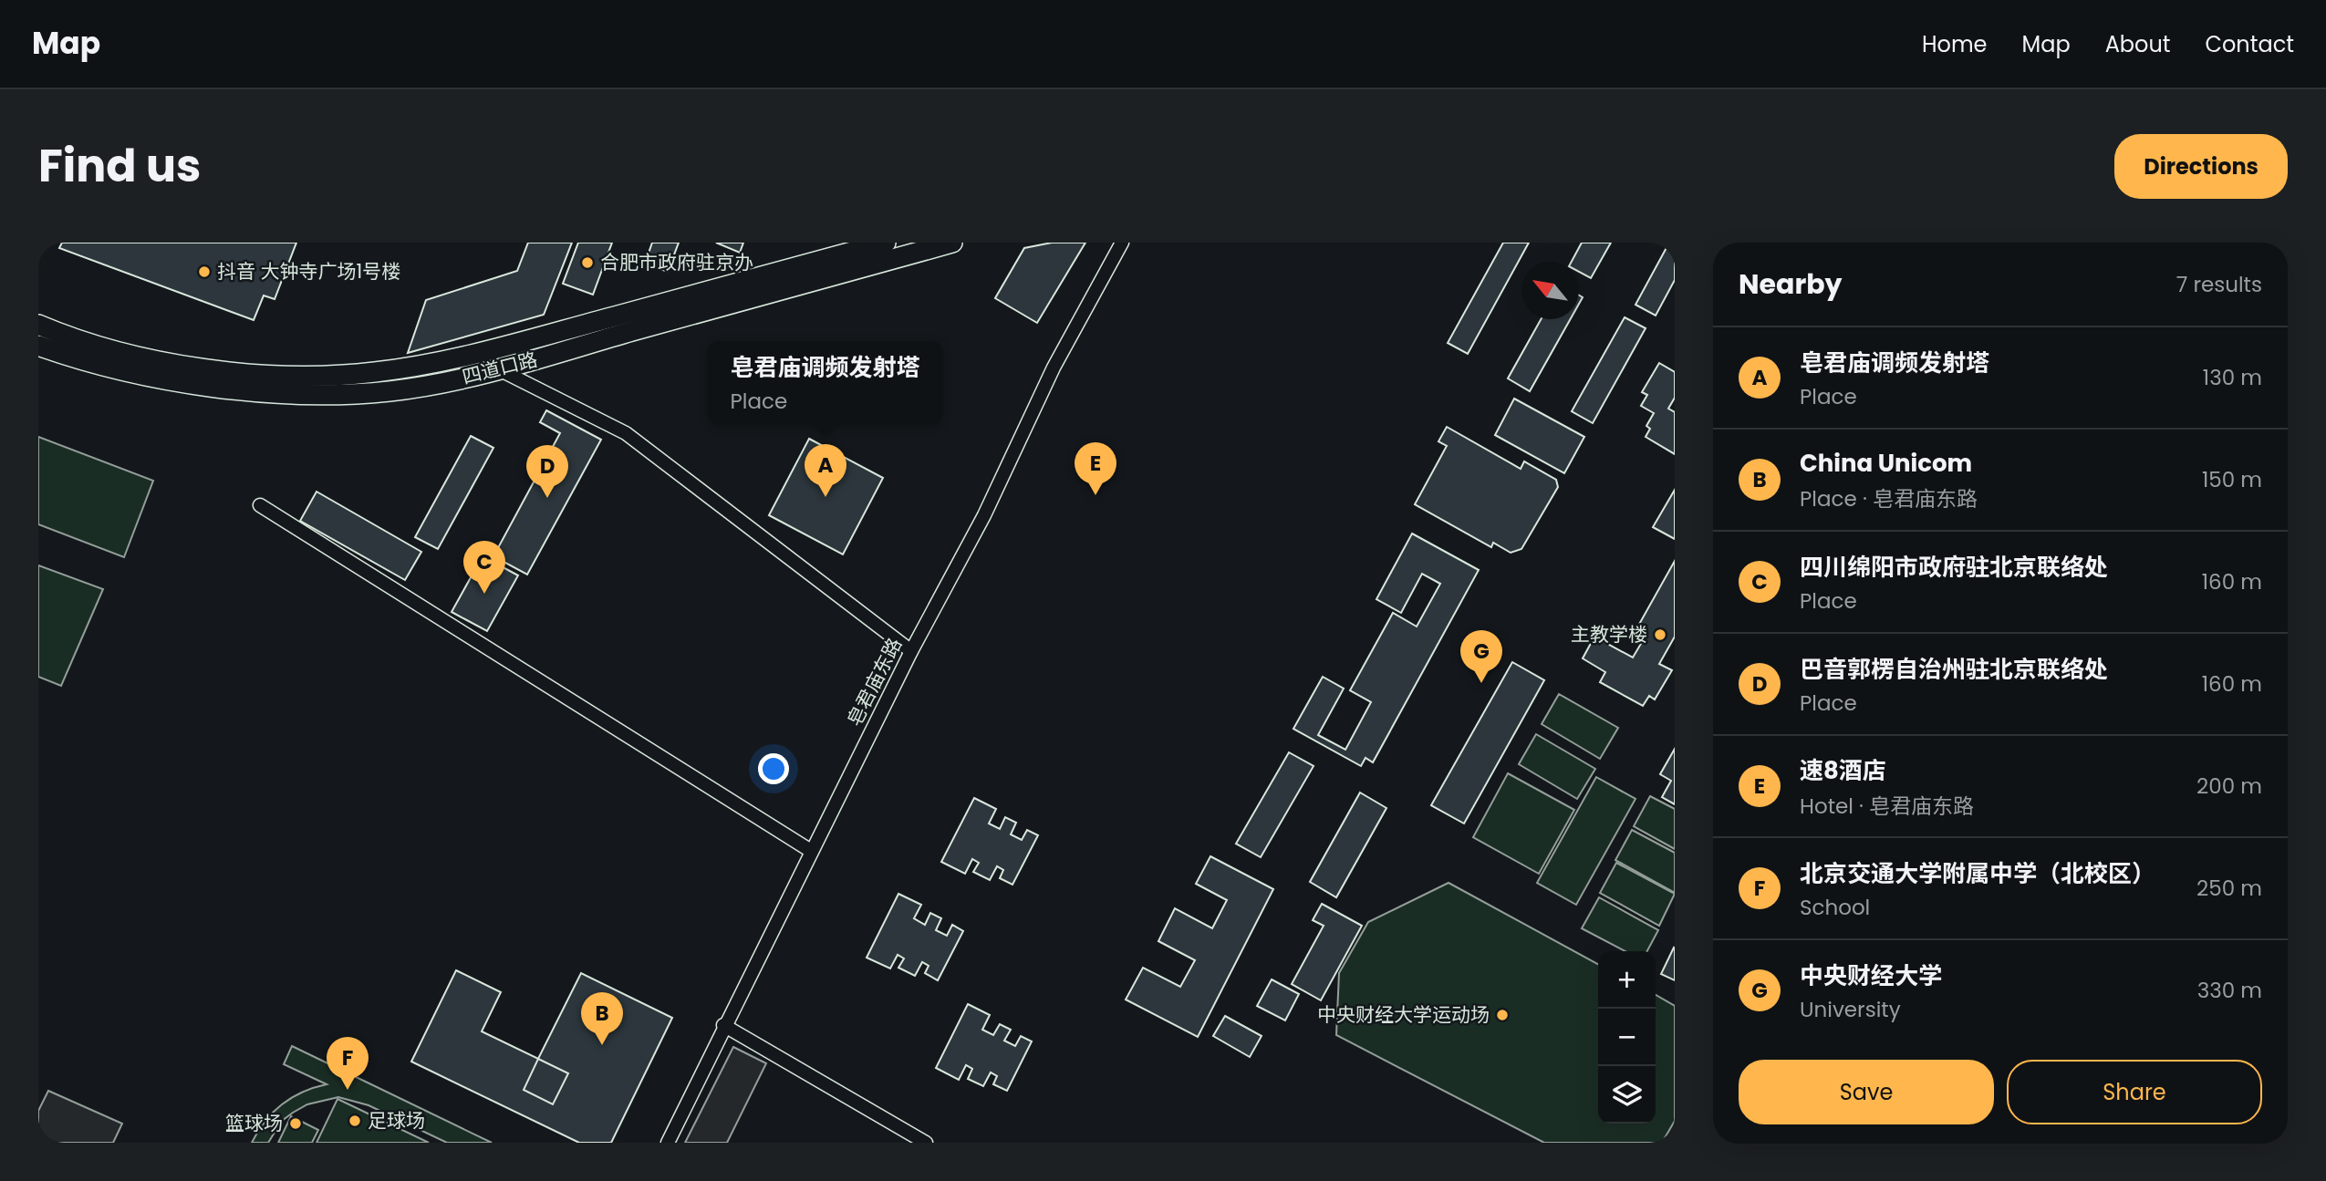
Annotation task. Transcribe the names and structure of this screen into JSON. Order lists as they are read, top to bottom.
{
  "streets": {
    "street": ["四道口路", "皂君庙东路"]
  },
  "places": [
    "合肥市政府驻京办",
    "抖音 大钟寺广场1号楼",
    "主教学楼",
    "中央财经大学运动场",
    "足球场",
    "篮球场"
  ],
  "north": "top left",
  "page": {
    "header": "Map",
    "nav": [
      "Home",
      "Map",
      "About",
      "Contact"
    ],
    "title": "Find us",
    "buttons": [
      "Directions",
      ["Save", "Share"]
    ],
    "heading": ["Nearby", "7 results"],
    "list": [
      {
        "mark": "A",
        "name": "皂君庙调频发射塔",
        "note": "Place",
        "value": "130 m"
      },
      {
        "mark": "B",
        "name": "China Unicom",
        "note": "Place · 皂君庙东路",
        "value": "150 m"
      },
      {
        "mark": "C",
        "name": "四川绵阳市政府驻北京联络处",
        "note": "Place",
        "value": "160 m"
      },
      {
        "mark": "D",
        "name": "巴音郭楞自治州驻北京联络处",
        "note": "Place",
        "value": "160 m"
      },
      {
        "mark": "E",
        "name": "速8酒店",
        "note": "Hotel · 皂君庙东路",
        "value": "200 m"
      },
      {
        "mark": "F",
        "name": "北京交通大学附属中学（北校区）",
        "note": "School",
        "value": "250 m"
      },
      {
        "mark": "G",
        "name": "中央财经大学",
        "note": "University",
        "value": "330 m"
      }
    ],
    "popup": ["皂君庙调频发射塔", "Place"],
    "pins": [
      "E",
      "A",
      "D",
      "C",
      "G",
      "B",
      "F"
    ],
    "map_buttons": ["+", "−"]
  }
}
